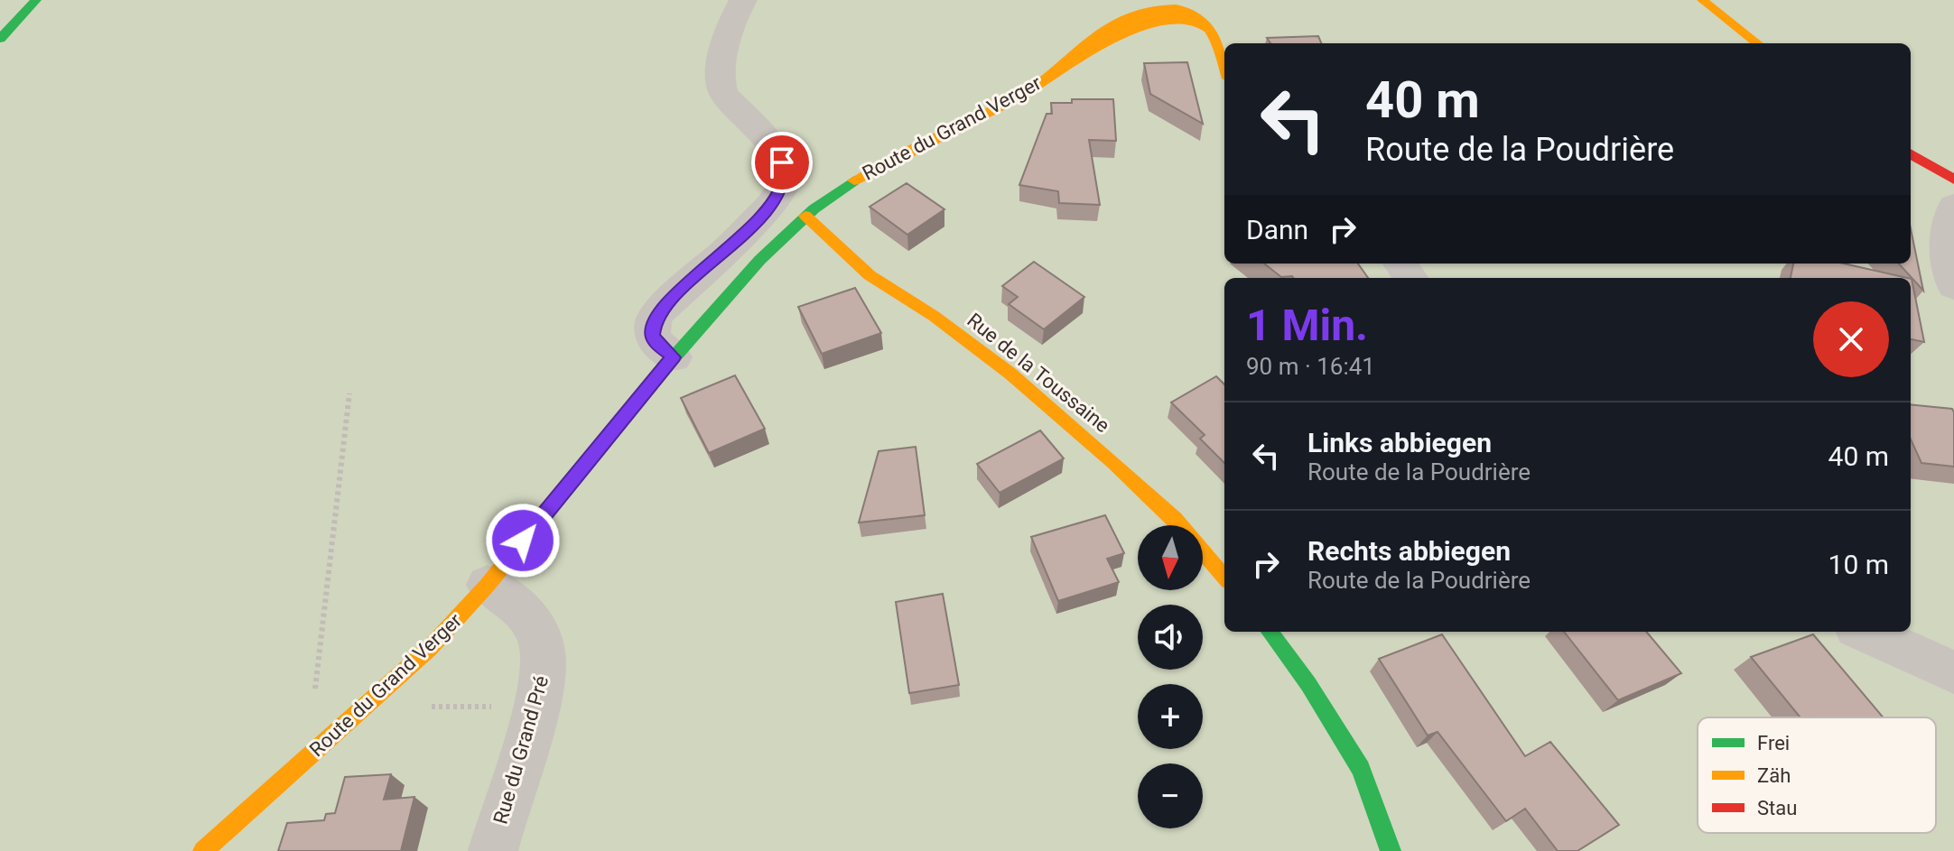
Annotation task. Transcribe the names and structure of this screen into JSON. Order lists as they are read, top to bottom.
{
  "streets": {
    "street": ["Route du Grand Verger", "Rue de la Toussaine", "Rue du Grand Pré"]
  },
  "crossings": [
    ["Route du Grand Verger", "Rue de la Toussaine"],
    ["Route du Grand Verger", "Rue du Grand Pré"]
  ],
  "legend": ["Frei", "Zäh", "Stau"],
  "north": "bottom",
  "page": {
    "turn": ["40 m", "Route de la Poudrière"],
    "then": "Dann",
    "heading": ["1 Min.", "90 m · 16:41"],
    "list": [
      {
        "name": "Links abbiegen",
        "note": "Route de la Poudrière",
        "value": "40 m"
      },
      {
        "name": "Rechts abbiegen",
        "note": "Route de la Poudrière",
        "value": "10 m"
      }
    ],
    "map_buttons": ["+", "−"]
  }
}
